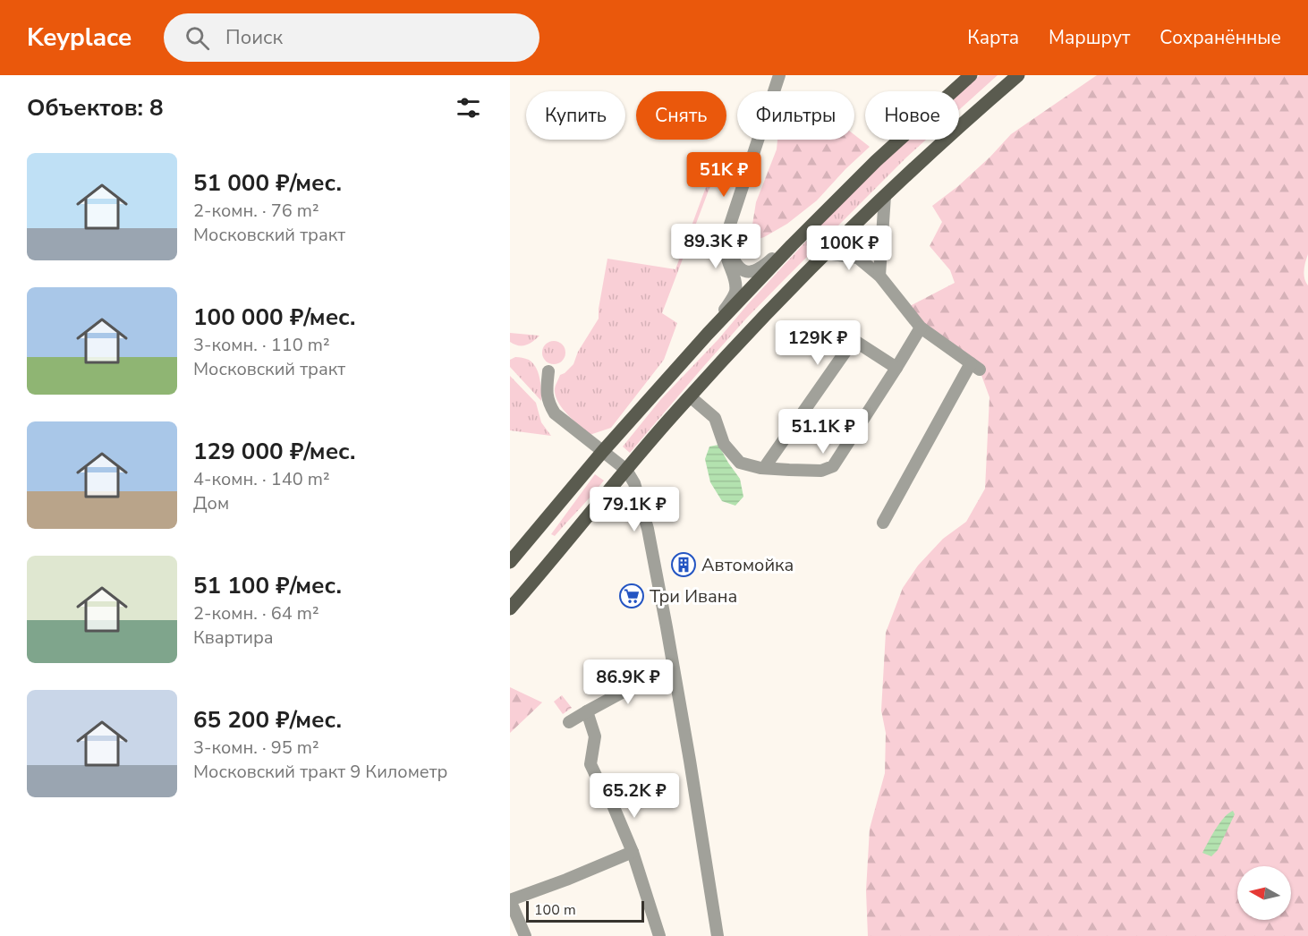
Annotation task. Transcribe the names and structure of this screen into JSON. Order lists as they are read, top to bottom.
{
  "places": {
    "building": ["Автомойка"],
    "supermarket": ["Три Ивана"]
  },
  "scale_bar": "100 m",
  "north": "left",
  "page": {
    "header": "Keyplace",
    "search": "Поиск",
    "nav": ["Карта", "Маршрут", "Сохранённые"],
    "heading": "Объектов: 8",
    "chip": [
      "Купить",
      "Снять",
      "Фильтры",
      "Новое"
    ],
    "list": [
      {
        "name": "51 000 ₽/мес.",
        "note": "2-комн. · 76 m² · Московский тракт"
      },
      {
        "name": "100 000 ₽/мес.",
        "note": "3-комн. · 110 m² · Московский тракт"
      },
      {
        "name": "129 000 ₽/мес.",
        "note": "4-комн. · 140 m² · Дом"
      },
      {
        "name": "51 100 ₽/мес.",
        "note": "2-комн. · 64 m² · Квартира"
      },
      {
        "name": "65 200 ₽/мес.",
        "note": "3-комн. · 95 m² · Московский тракт 9 Километр"
      }
    ],
    "price": [
      "51K ₽",
      "89.3K ₽",
      "100K ₽",
      "129K ₽",
      "51.1K ₽",
      "79.1K ₽",
      "86.9K ₽",
      "65.2K ₽"
    ],
    "scale": "100 m"
  }
}
